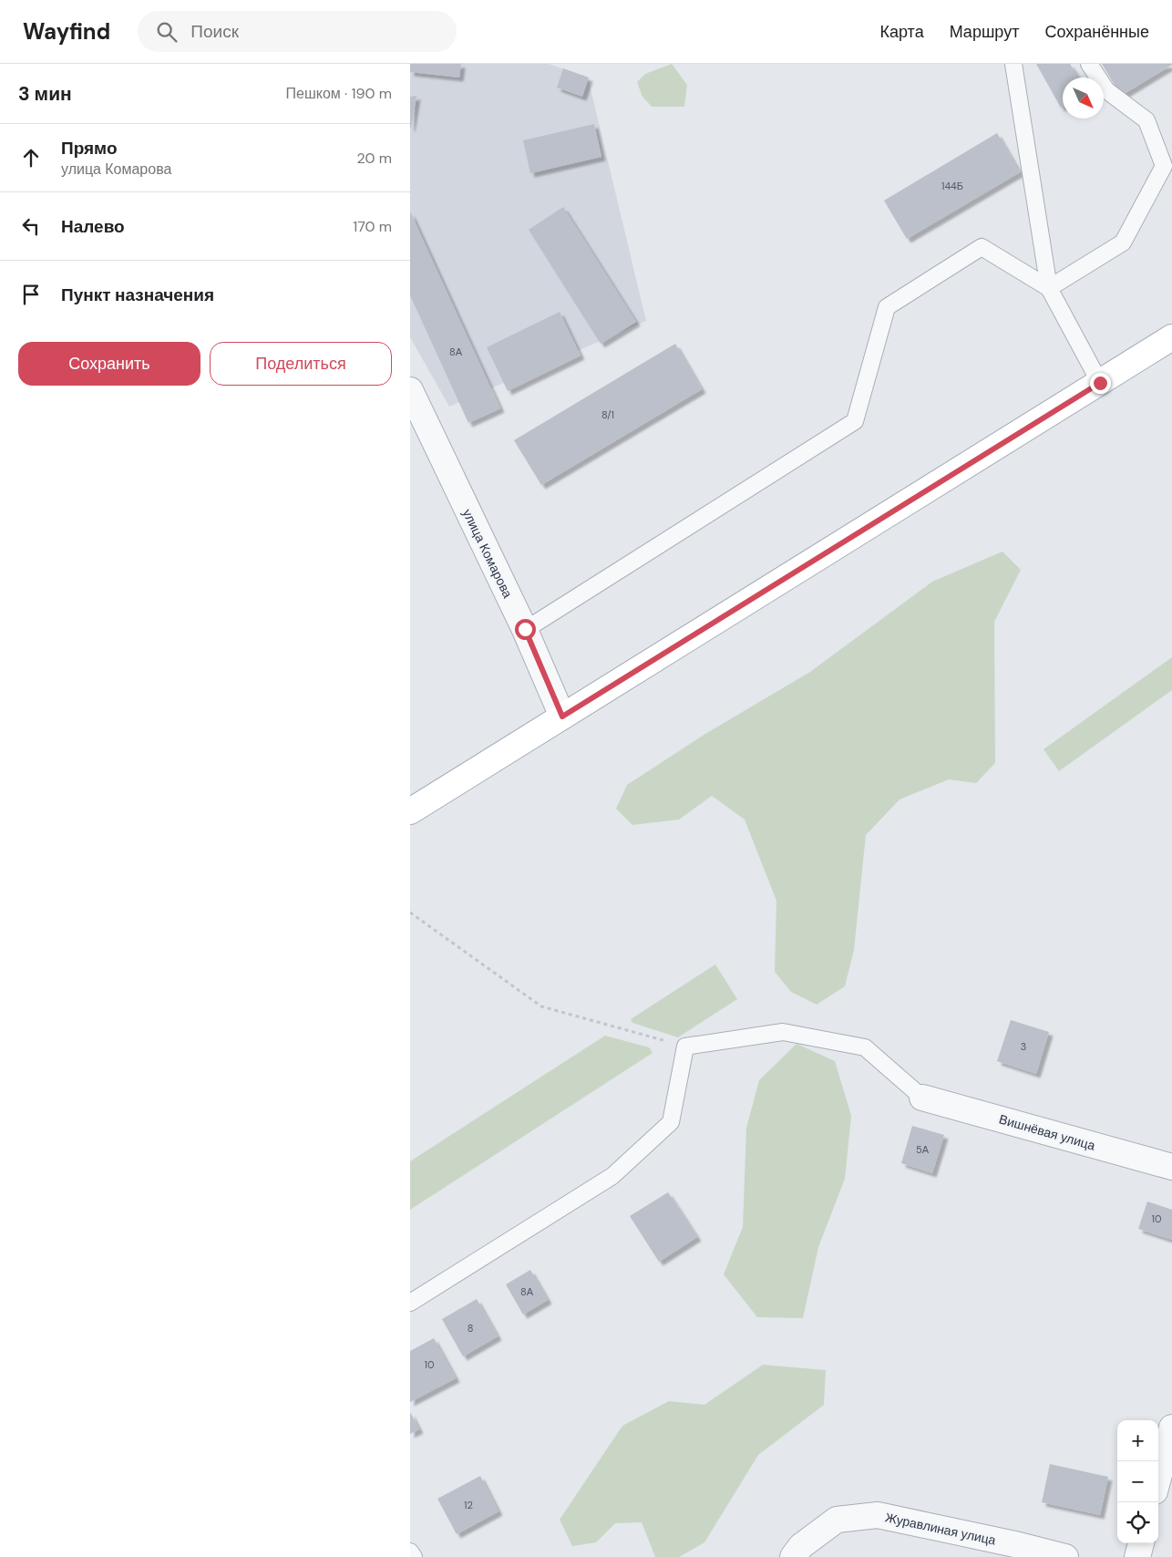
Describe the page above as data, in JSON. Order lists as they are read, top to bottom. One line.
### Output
{"streets":{"street":["улица Комарова","Вишнёвая улица","Журавлиная улица"]},"house_numbers":["144Б","8А","8/1","3","5А","10","8А","8","10","12"],"north":"bottom right","page":{"header":"Wayfind","search":"Поиск","nav":["Карта","Маршрут","Сохранённые"],"heading":["3 мин","Пешком · 190 m"],"list":[["Прямо","улица Комарова","20 m"],["Налево","170 m"],"Пункт назначения"],"buttons":["Сохранить","Поделиться"],"map_buttons":["+","−"]}}
